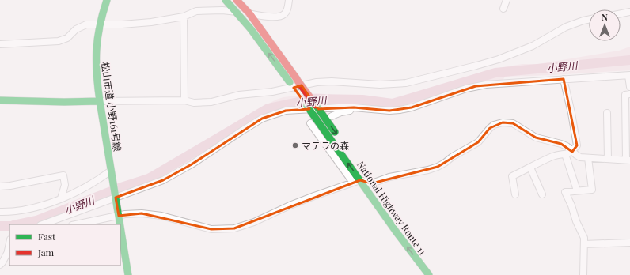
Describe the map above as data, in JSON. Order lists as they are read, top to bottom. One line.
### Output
{"streets":{"main road":["松山市道 小野161号線","National Highway Route 11"]},"water":["小野川"],"places":["マテラの森"],"legend":["Fast","Jam"],"north":"top"}
